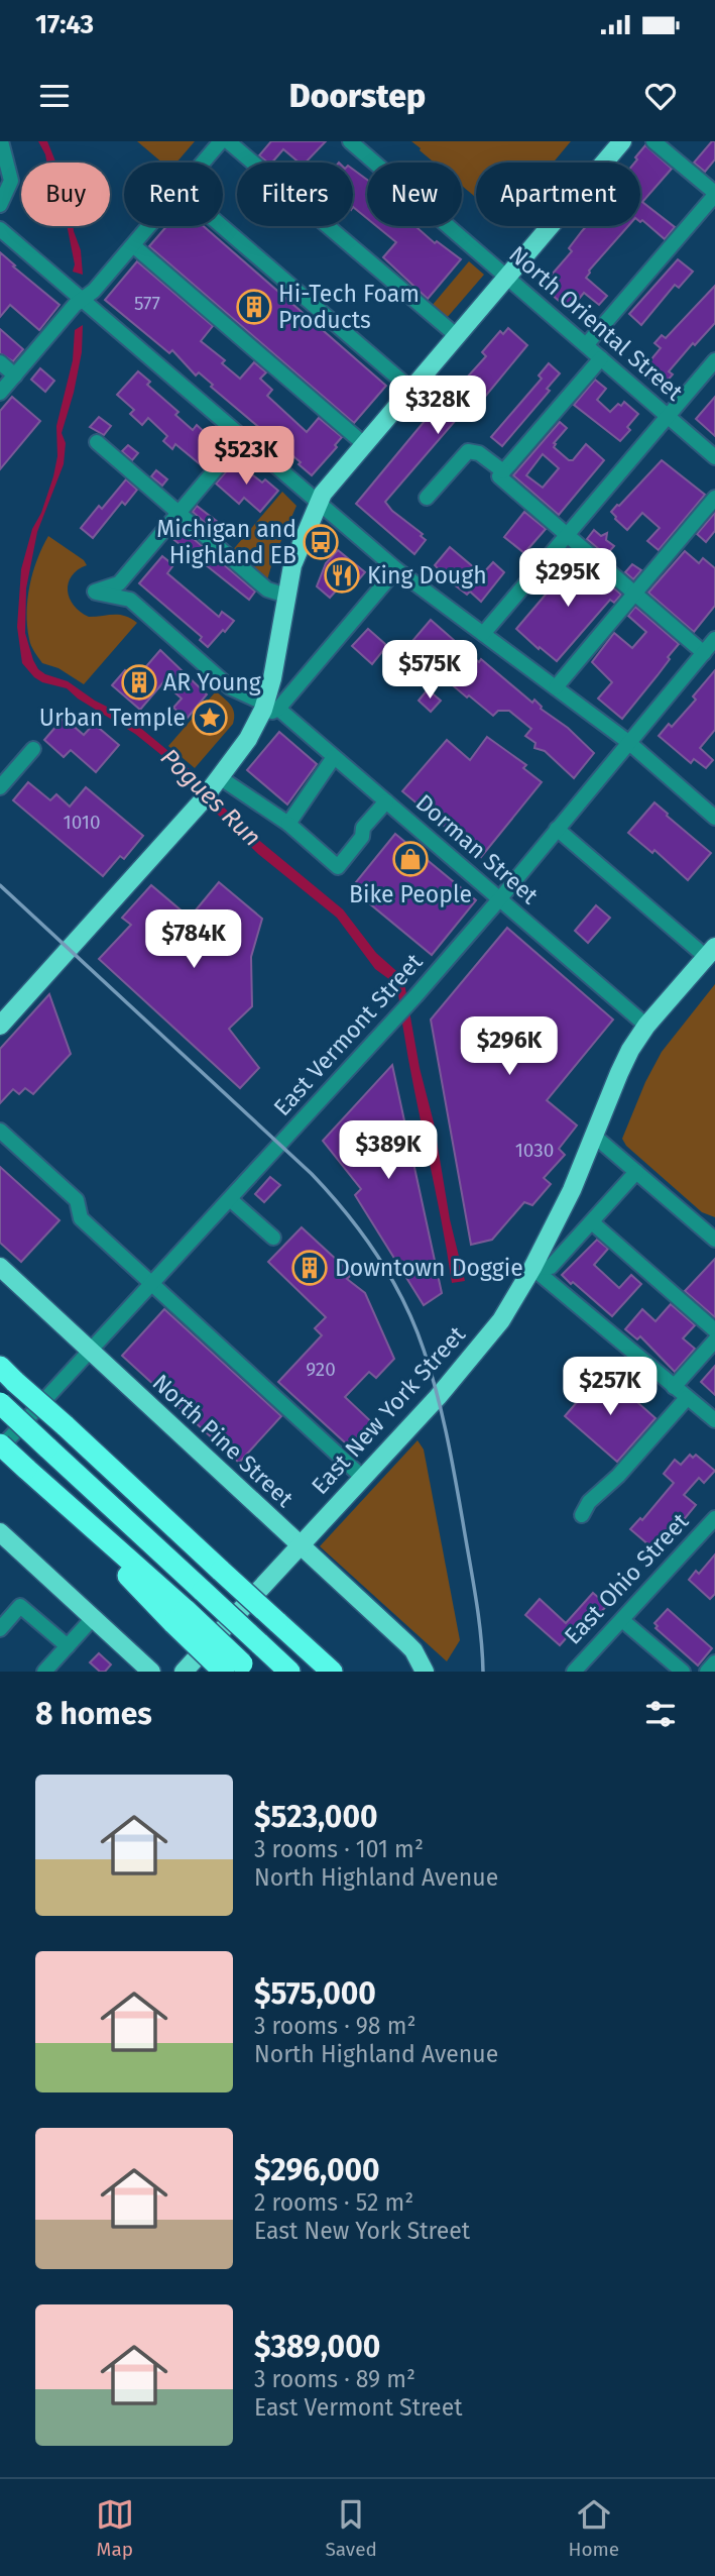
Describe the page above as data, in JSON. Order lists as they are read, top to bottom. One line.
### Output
{"streets":{"main road":["East New York Street","North Pine Street"],"street":["North Oriental Street","Dorman Street","East Vermont Street","East Ohio Street"]},"crossings":[["Dorman Street","East Vermont Street"],["Dorman Street","East New York Street"],["East Vermont Street","North Pine Street"],["East New York Street","North Pine Street"]],"water":["Pogues Run"],"places":{"building":["Hi-Tech Foam Products","AR Young","Downtown Doggie"],"bus stop":["Michigan and Highland EB"],"restaurant":["King Dough"],"place":["Urban Temple"],"shop":["Bike People"]},"house_numbers":["577","1010","1030","920"],"page":{"status":"17:43","header":"Doorstep","chip":["Buy","Rent","Filters","New","Apartment"],"price":["$328K","$523K","$295K","$575K","$784K","$296K","$389K","$257K"],"heading":"8 homes","list":[{"name":"$523,000","note":"3 rooms · 101 m² · North Highland Avenue"},{"name":"$575,000","note":"3 rooms · 98 m² · North Highland Avenue"},{"name":"$296,000","note":"2 rooms · 52 m² · East New York Street"},{"name":"$389,000","note":"3 rooms · 89 m² · East Vermont Street"}],"tabs":["Map","Saved","Home"]}}
